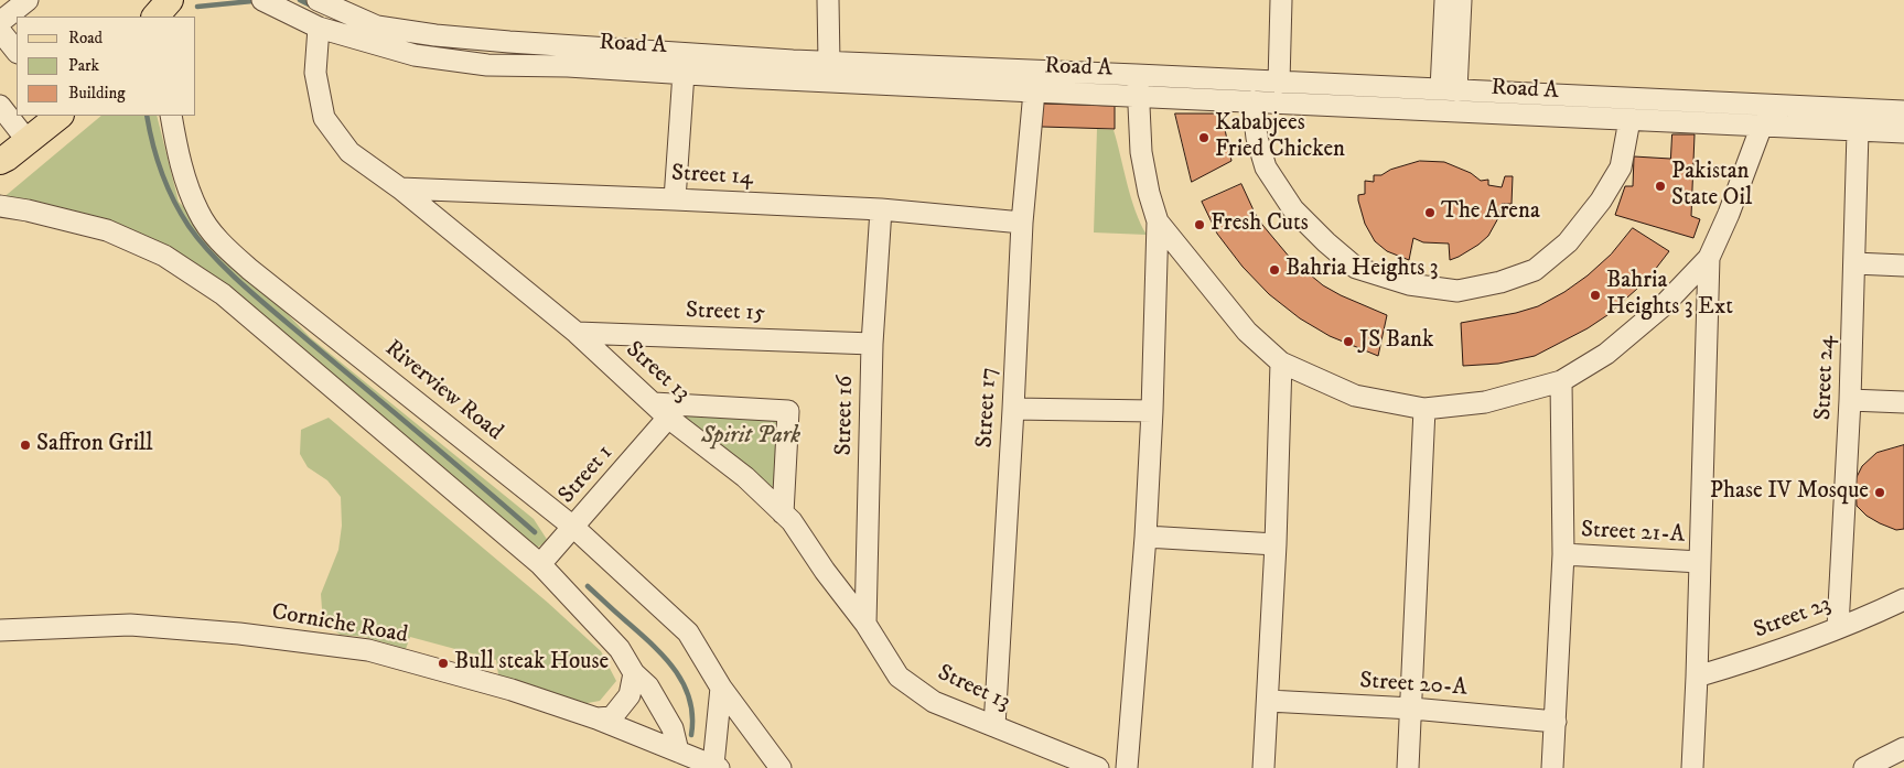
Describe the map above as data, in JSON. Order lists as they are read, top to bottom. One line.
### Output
{"streets":{"street":["Road A","Street 14","Street 15","Street 13","Street 24","Riverview Road","Street 17","Street 16","Street 1","Street 21-A","Street 23","Corniche Road","Street 20-A"]},"crossings":[["Road A","Street 13"],["Road A","Street 24"],["Road A","Street 17"],["Street 14","Street 13"],["Street 14","Street 17"],["Street 14","Street 16"],["Street 15","Street 13"],["Street 15","Street 16"],["Street 13","Street 17"],["Street 13","Street 16"],["Street 13","Street 1"],["Street 24","Street 23"],["Riverview Road","Street 1"]],"parks":["Spirit Park"],"places":["Kababjees Fried Chicken","Pakistan State Oil","The Arena","Fresh Cuts","Bahria Heights 3","Bahria Heights 3 Ext","JS Bank","Saffron Grill","Phase IV Mosque","Bull steak House"],"legend":["Road","Park","Building"]}
